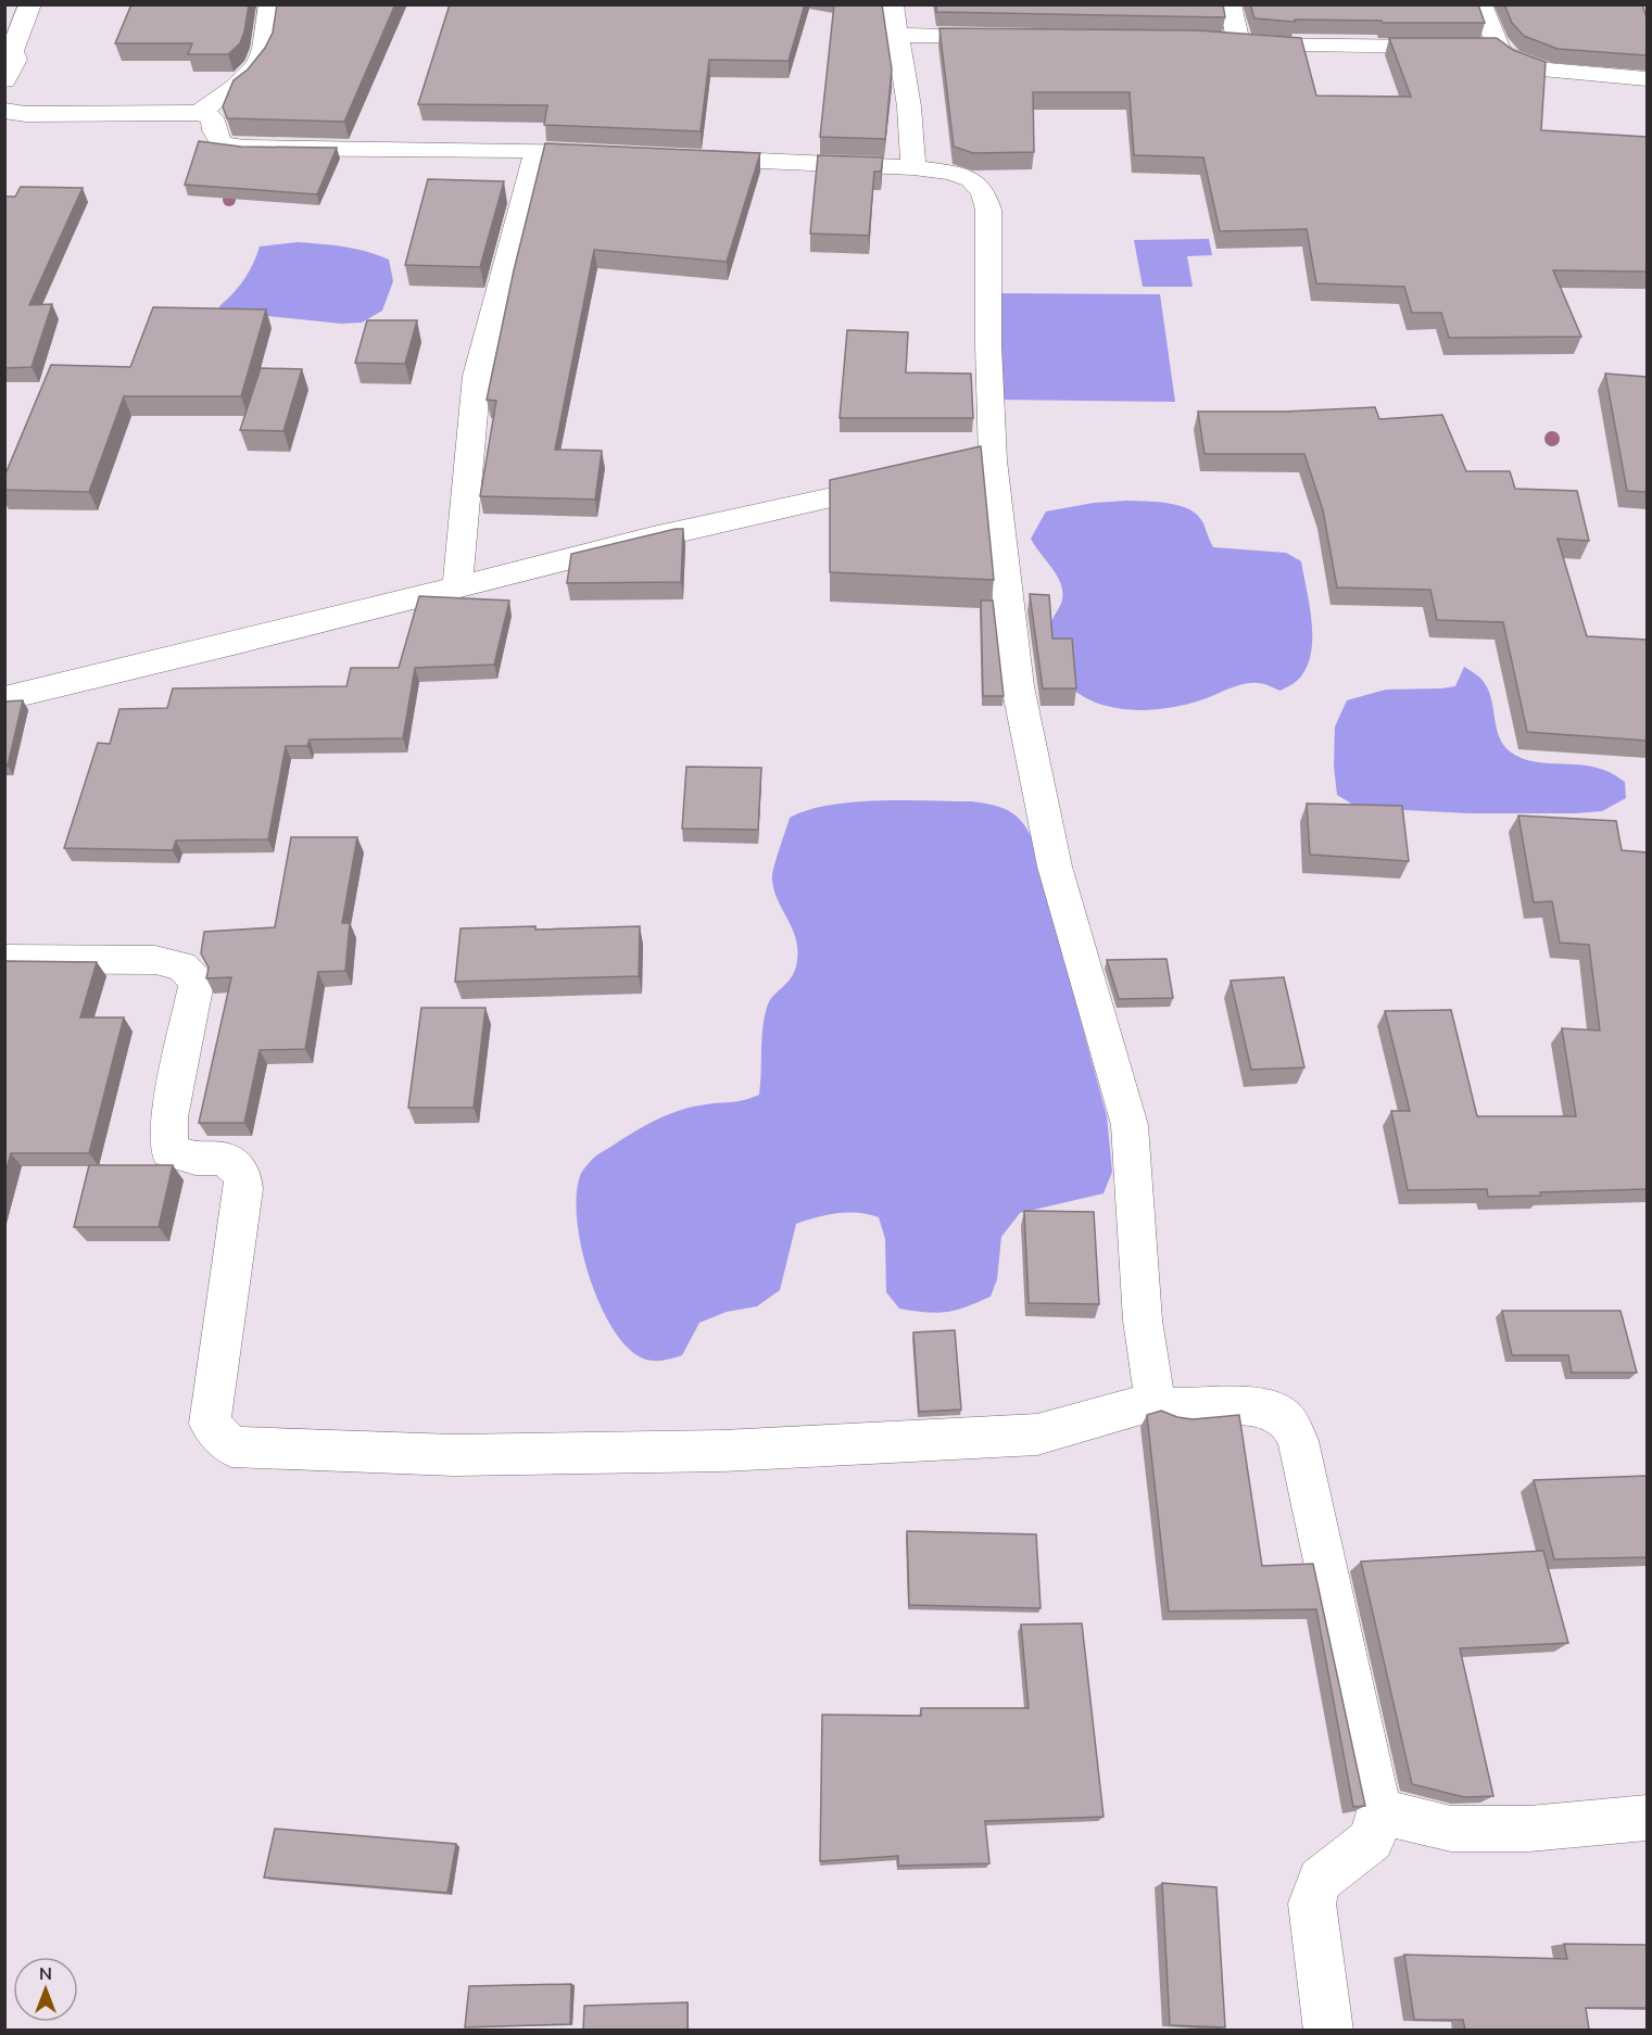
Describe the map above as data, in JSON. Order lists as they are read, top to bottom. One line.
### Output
{"north":"top"}
